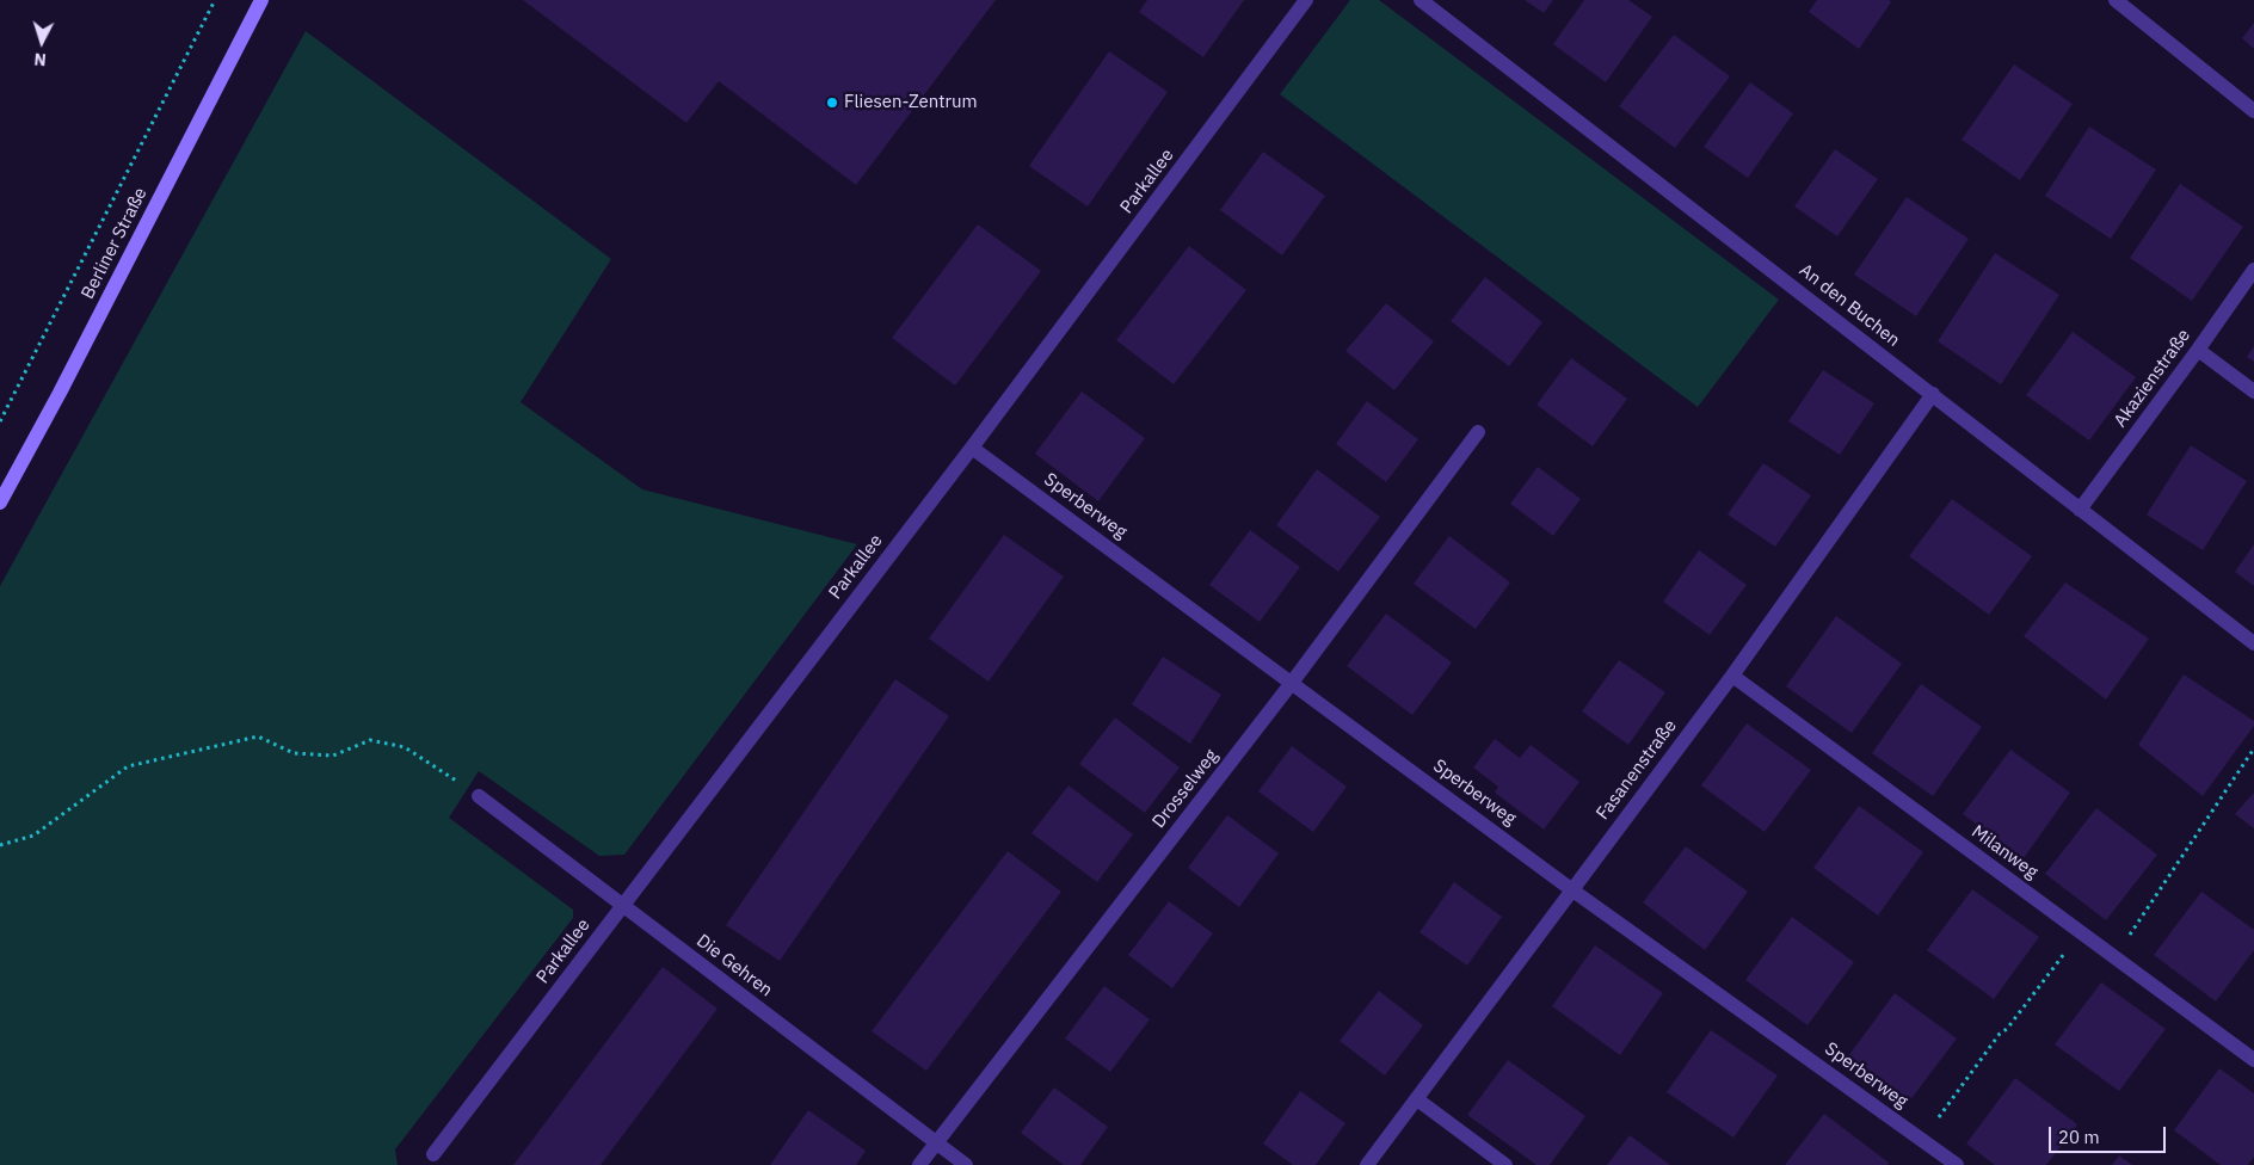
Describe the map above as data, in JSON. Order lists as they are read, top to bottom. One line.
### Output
{"streets":{"street":["Parkallee","Berliner Straße","An den Buchen","Akazienstraße","Sperberweg","Fasanenstraße","Drosselweg","Milanweg","Die Gehren"]},"crossings":[["Parkallee","Sperberweg"],["Parkallee","Die Gehren"],["An den Buchen","Akazienstraße"],["An den Buchen","Fasanenstraße"],["Sperberweg","Fasanenstraße"],["Sperberweg","Drosselweg"],["Fasanenstraße","Milanweg"],["Drosselweg","Die Gehren"]],"places":["Fliesen-Zentrum"],"scale_bar":"20 m","north":"bottom"}
